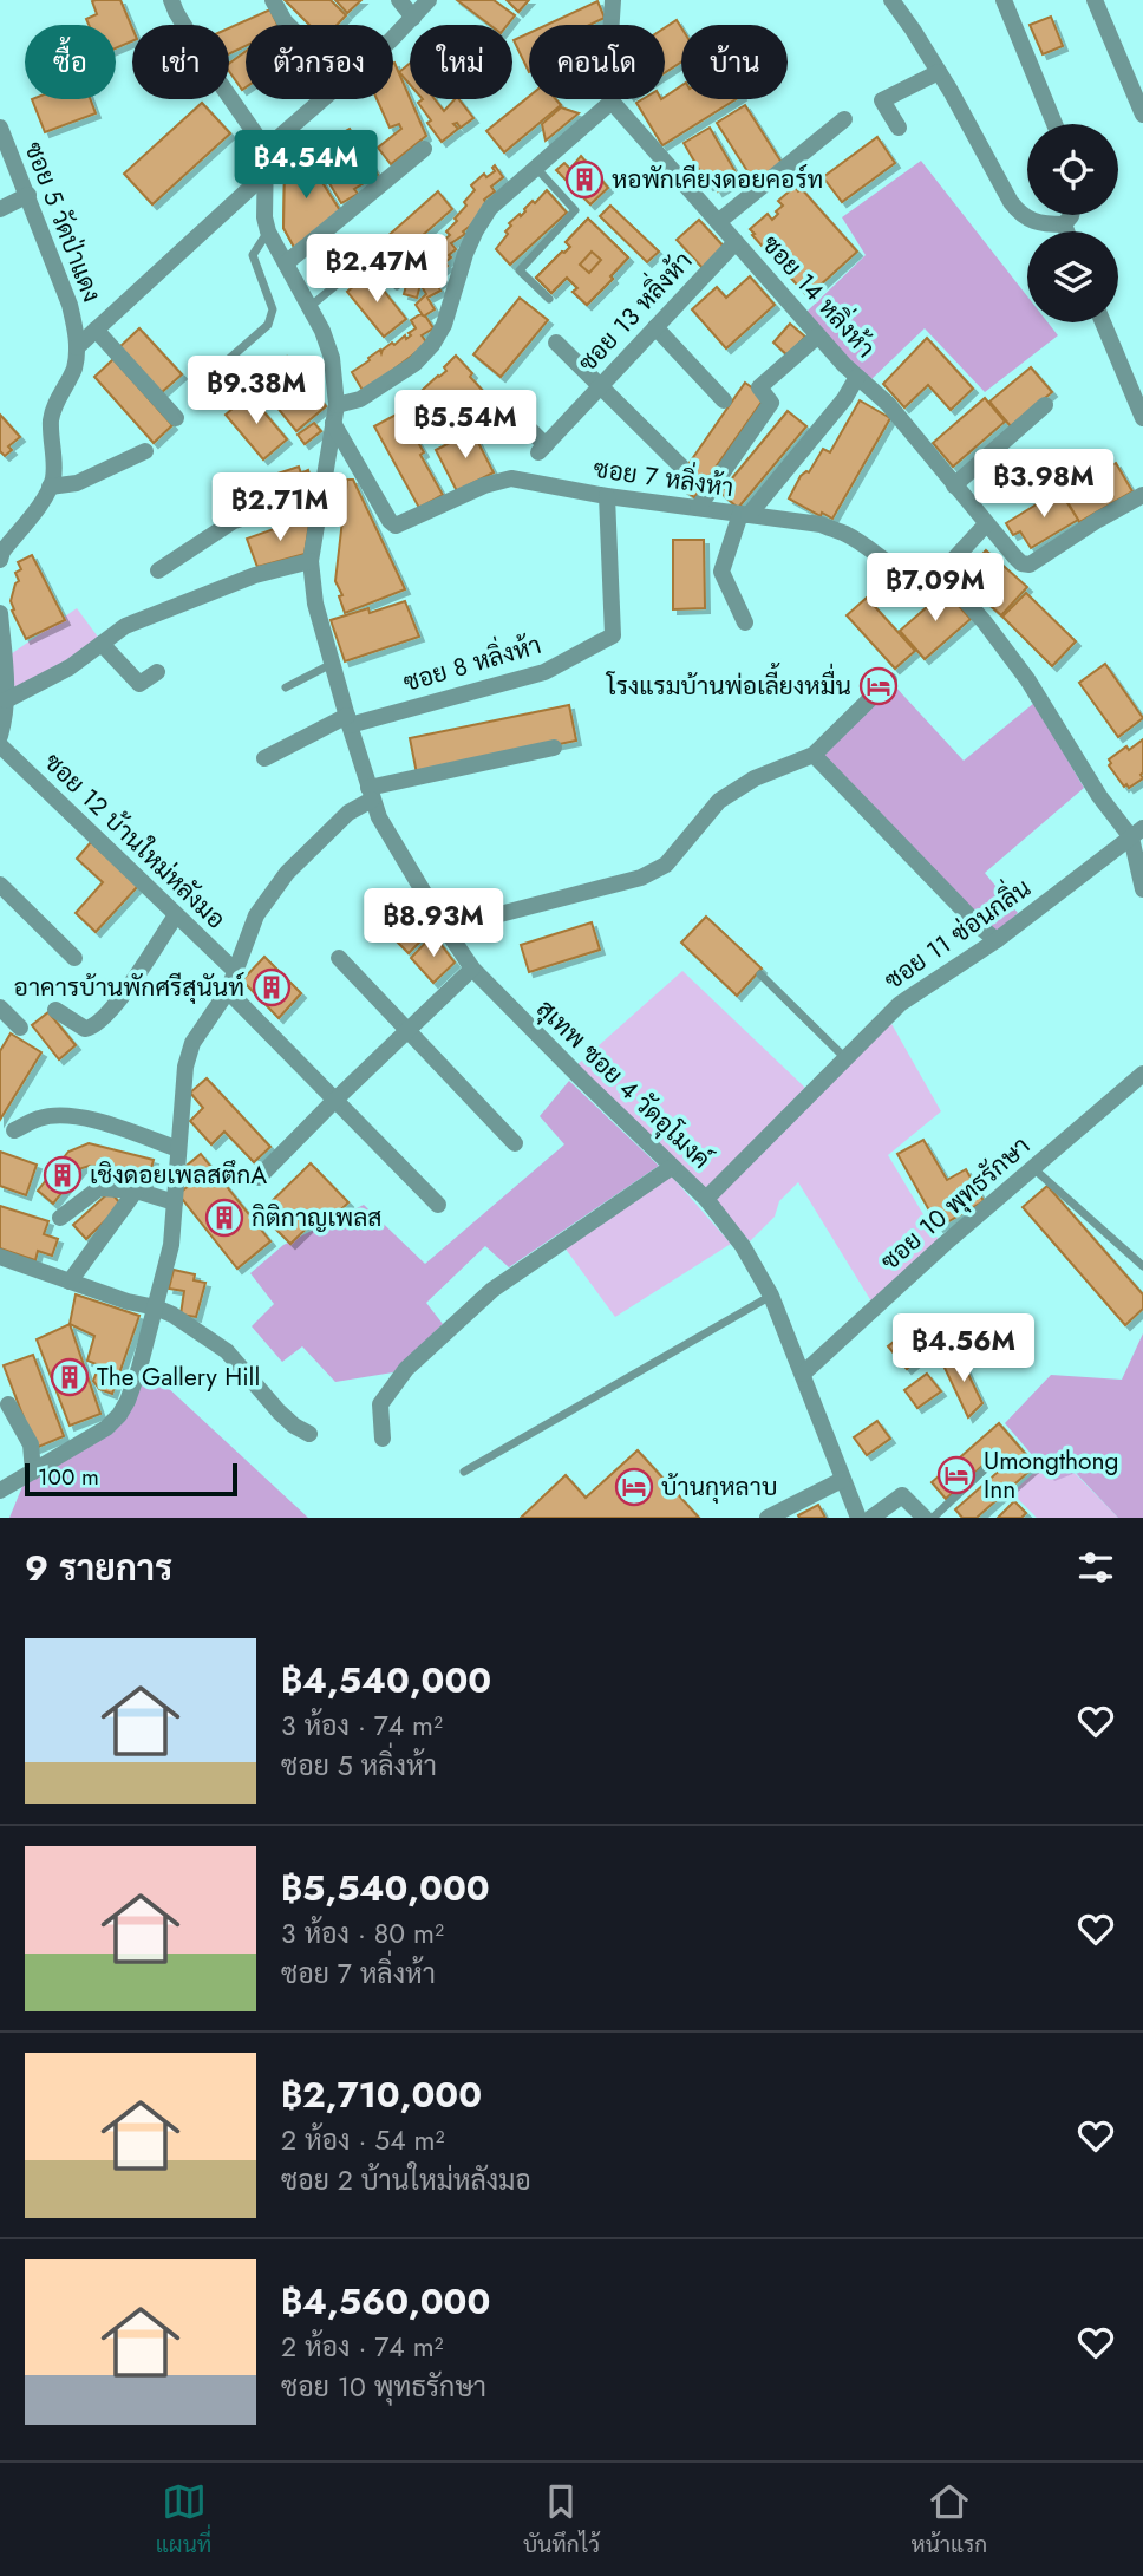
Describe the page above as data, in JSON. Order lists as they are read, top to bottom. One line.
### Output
{"streets":{"street":["ซอย 5 วัดป่าแดง","ซอย 14 หลิ่งห้า","ซอย 13 หลิ่งห้า","ซอย 7 หลิ่งห้า","ซอย 8 หลิ่งห้า","ซอย 12 บ้านใหม่หลังมอ","ซอย 11 ซ่อนกลิ่น","สุเทพ ซอย 4 วัดอุโมงค์","ซอย 10 พุทธรักษา"]},"crossings":[["ซอย 14 หลิ่งห้า","ซอย 13 หลิ่งห้า"],["ซอย 7 หลิ่งห้า","ซอย 8 หลิ่งห้า"],["ซอย 7 หลิ่งห้า","สุเทพ ซอย 4 วัดอุโมงค์"],["ซอย 8 หลิ่งห้า","สุเทพ ซอย 4 วัดอุโมงค์"],["ซอย 11 ซ่อนกลิ่น","สุเทพ ซอย 4 วัดอุโมงค์"],["สุเทพ ซอย 4 วัดอุโมงค์","ซอย 10 พุทธรักษา"]],"places":{"building":["หอพักเคียงดอยคอร์ท","อาคารบ้านพักศรีสุนันท์","เชิงดอยเพลสตึกA","กิติกาญเพลส","The Gallery Hill"],"hotel":["โรงแรมบ้านพ่อเลี้ยงหมื่น","Umongthong Inn","บ้านกุหลาบ"]},"scale_bar":"100 m","page":{"chip":["ซื้อ","เช่า","ตัวกรอง","ใหม่","คอนโด","บ้าน"],"price":["฿4.54M","฿2.47M","฿9.38M","฿5.54M","฿3.98M","฿2.71M","฿7.09M","฿8.93M","฿4.56M"],"scale":"100 m","heading":"9 รายการ","list":[{"name":"฿4,540,000","note":"3 ห้อง · 74 m² · ซอย 5 หลิ่งห้า"},{"name":"฿5,540,000","note":"3 ห้อง · 80 m² · ซอย 7 หลิ่งห้า"},{"name":"฿2,710,000","note":"2 ห้อง · 54 m² · ซอย 2 บ้านใหม่หลังมอ"},{"name":"฿4,560,000","note":"2 ห้อง · 74 m² · ซอย 10 พุทธรักษา"}],"tabs":["แผนที่","บันทึกไว้","หน้าแรก"]}}
